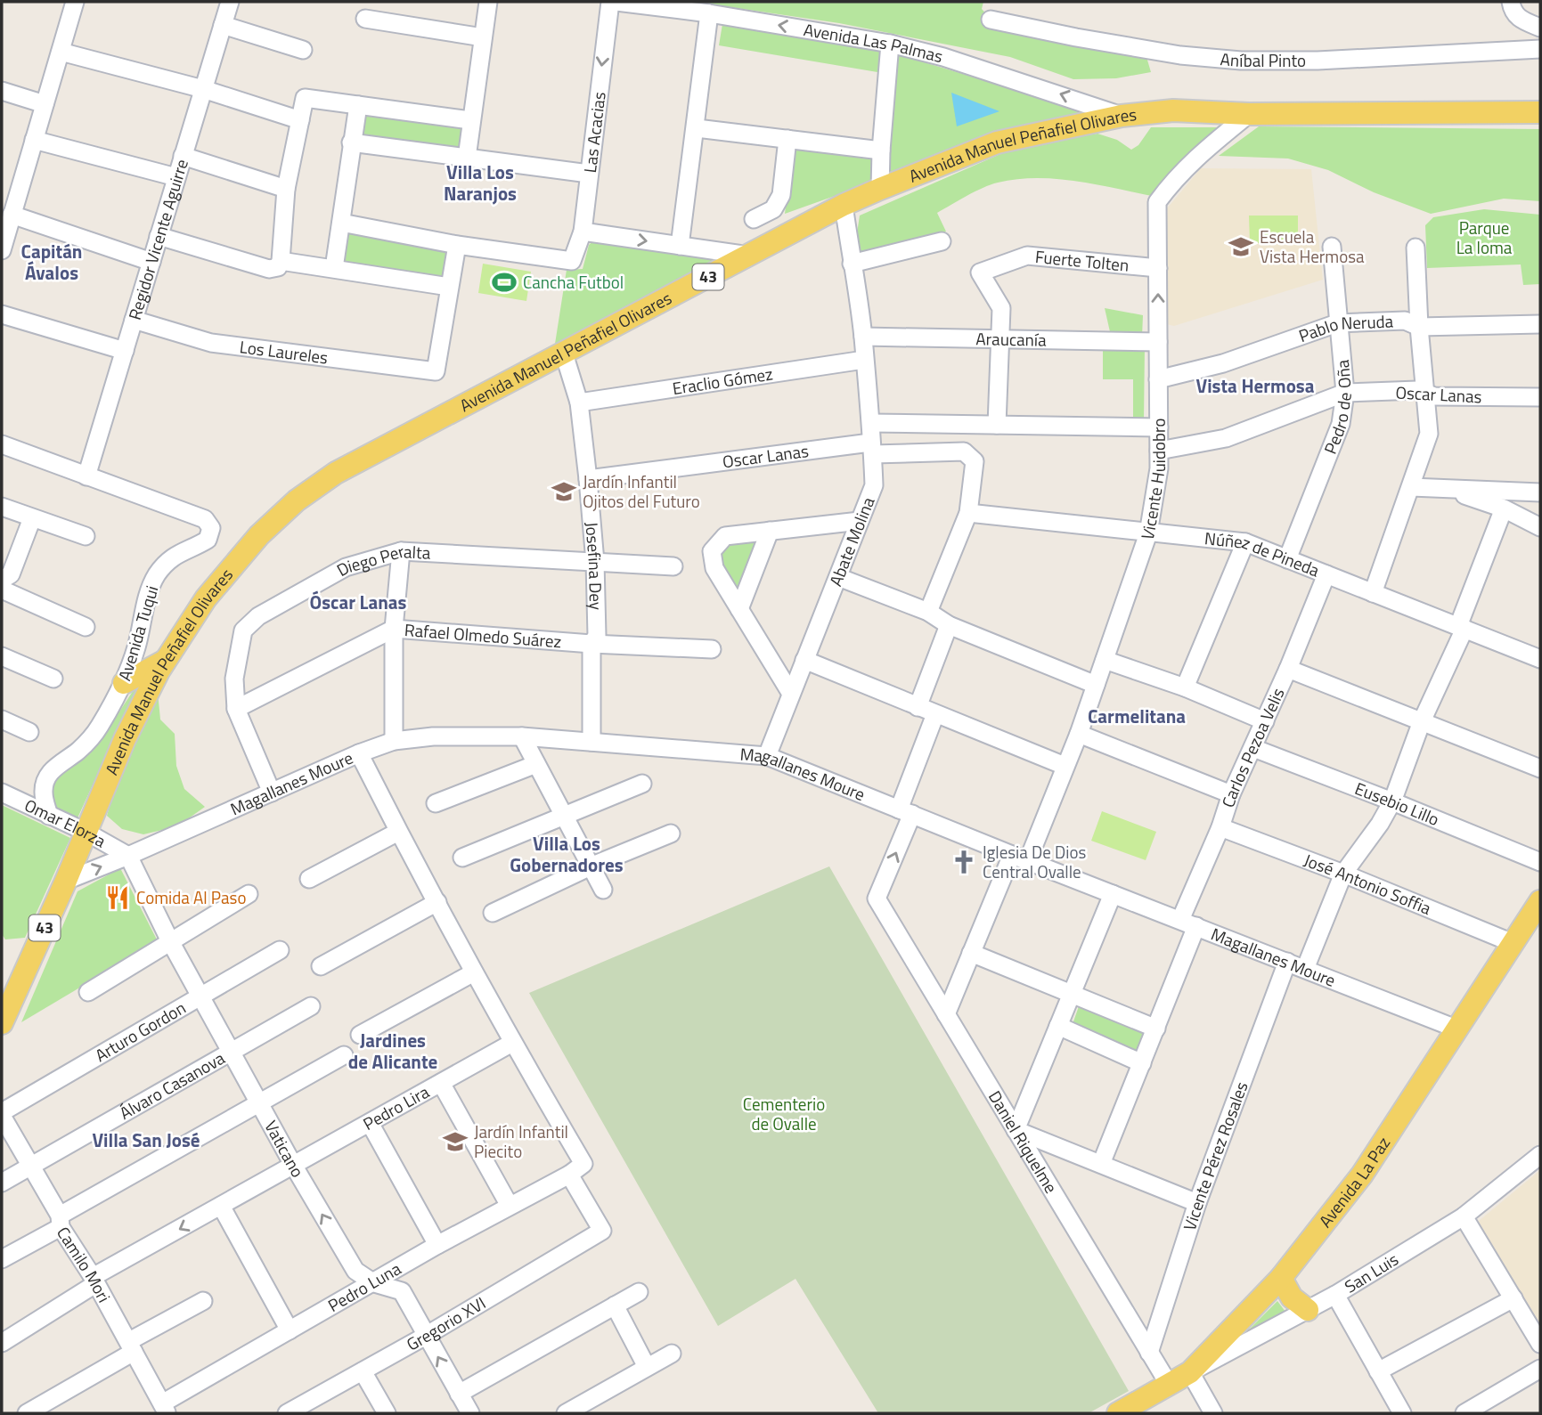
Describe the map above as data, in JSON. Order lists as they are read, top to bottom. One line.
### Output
{"streets":{"main road":["Avenida Manuel Peñafiel Olivares","43","Avenida La Paz"],"street":["Avenida Las Palmas","Aníbal Pinto","Las Acacias","Regidor Vicente Aguirre","Fuerte Tolten","Pablo Neruda","Araucanía","Los Laureles","Eraclio Gómez","Oscar Lanas","Pedro de Oña","Vicente Huidobro","Abate Molina","Núñez de Pineda","Diego Peralta","Josefina Dey","Avenida Tuqui","Rafael Olmedo Suárez","Carlos Pezoa Velis","Magallanes Moure","Eusebio Lillo","Omar Elorza","José Antonio Soffia","Arturo Gordon","Álvaro Casanova","Pedro Lira","Daniel Riquelme","Vaticano","Vicente Pérez Rosales","Camilo Mori","San Luis","Pedro Luna","Gregorio XVI"]},"crossings":[["Avenida Las Palmas","Avenida Manuel Peñafiel Olivares"],["Avenida Manuel Peñafiel Olivares","Vicente Huidobro"],["Avenida Manuel Peñafiel Olivares","Abate Molina"],["Avenida Manuel Peñafiel Olivares","Josefina Dey"],["Avenida Manuel Peñafiel Olivares","Magallanes Moure"],["Avenida Manuel Peñafiel Olivares","Omar Elorza"],["Regidor Vicente Aguirre","Los Laureles"],["Regidor Vicente Aguirre","Avenida Tuqui"],["Fuerte Tolten","Araucanía"],["Fuerte Tolten","Vicente Huidobro"],["Pablo Neruda","Pedro de Oña"],["Pablo Neruda","Vicente Huidobro"],["Araucanía","Vicente Huidobro"],["Araucanía","Abate Molina"],["Eraclio Gómez","Abate Molina"],["Eraclio Gómez","Josefina Dey"],["Oscar Lanas","Pedro de Oña"],["Oscar Lanas","Vicente Huidobro"],["Oscar Lanas","Abate Molina"],["Oscar Lanas","Núñez de Pineda"],["Oscar Lanas","Josefina Dey"],["Pedro de Oña","Núñez de Pineda"],["Vicente Huidobro","Núñez de Pineda"],["Vicente Huidobro","Magallanes Moure"],["Vicente Huidobro","Daniel Riquelme"],["Abate Molina","Magallanes Moure"],["Núñez de Pineda","Carlos Pezoa Velis"],["Diego Peralta","Josefina Dey"],["Diego Peralta","Rafael Olmedo Suárez"],["Diego Peralta","Magallanes Moure"],["Josefina Dey","Rafael Olmedo Suárez"],["Josefina Dey","Magallanes Moure"],["Avenida Tuqui","Omar Elorza"],["Carlos Pezoa Velis","Magallanes Moure"],["Carlos Pezoa Velis","Eusebio Lillo"],["Carlos Pezoa Velis","José Antonio Soffia"],["Magallanes Moure","Omar Elorza"],["Magallanes Moure","Daniel Riquelme"],["Magallanes Moure","Vaticano"],["Magallanes Moure","Vicente Pérez Rosales"],["Magallanes Moure","Avenida La Paz"],["Omar Elorza","Vaticano"],["José Antonio Soffia","Avenida La Paz"],["Arturo Gordon","Vaticano"],["Arturo Gordon","Camilo Mori"],["Álvaro Casanova","Vaticano"],["Álvaro Casanova","Camilo Mori"],["Pedro Lira","Vaticano"],["Pedro Lira","Camilo Mori"],["Daniel Riquelme","Vicente Pérez Rosales"],["Daniel Riquelme","Avenida La Paz"],["Vaticano","Pedro Luna"],["Vaticano","Gregorio XVI"],["Avenida La Paz","San Luis"],["Camilo Mori","Pedro Luna"],["Pedro Luna","Gregorio XVI"]],"districts":["Villa Los Naranjos","Capitán Ávalos","Vista Hermosa","Óscar Lanas","Carmelitana","Villa Los Gobernadores","Jardines de Alicante","Villa San José"],"parks":["Parque La loma","Cementerio de Ovalle"],"places":{"school or university":["Escuela Vista Hermosa","Jardín Infantil Ojitos del Futuro","Jardín Infantil Piecito"],"sports":["Cancha Futbol"],"church":["Iglesia De Dios Central Ovalle"],"restaurant":["Comida Al Paso"]}}
